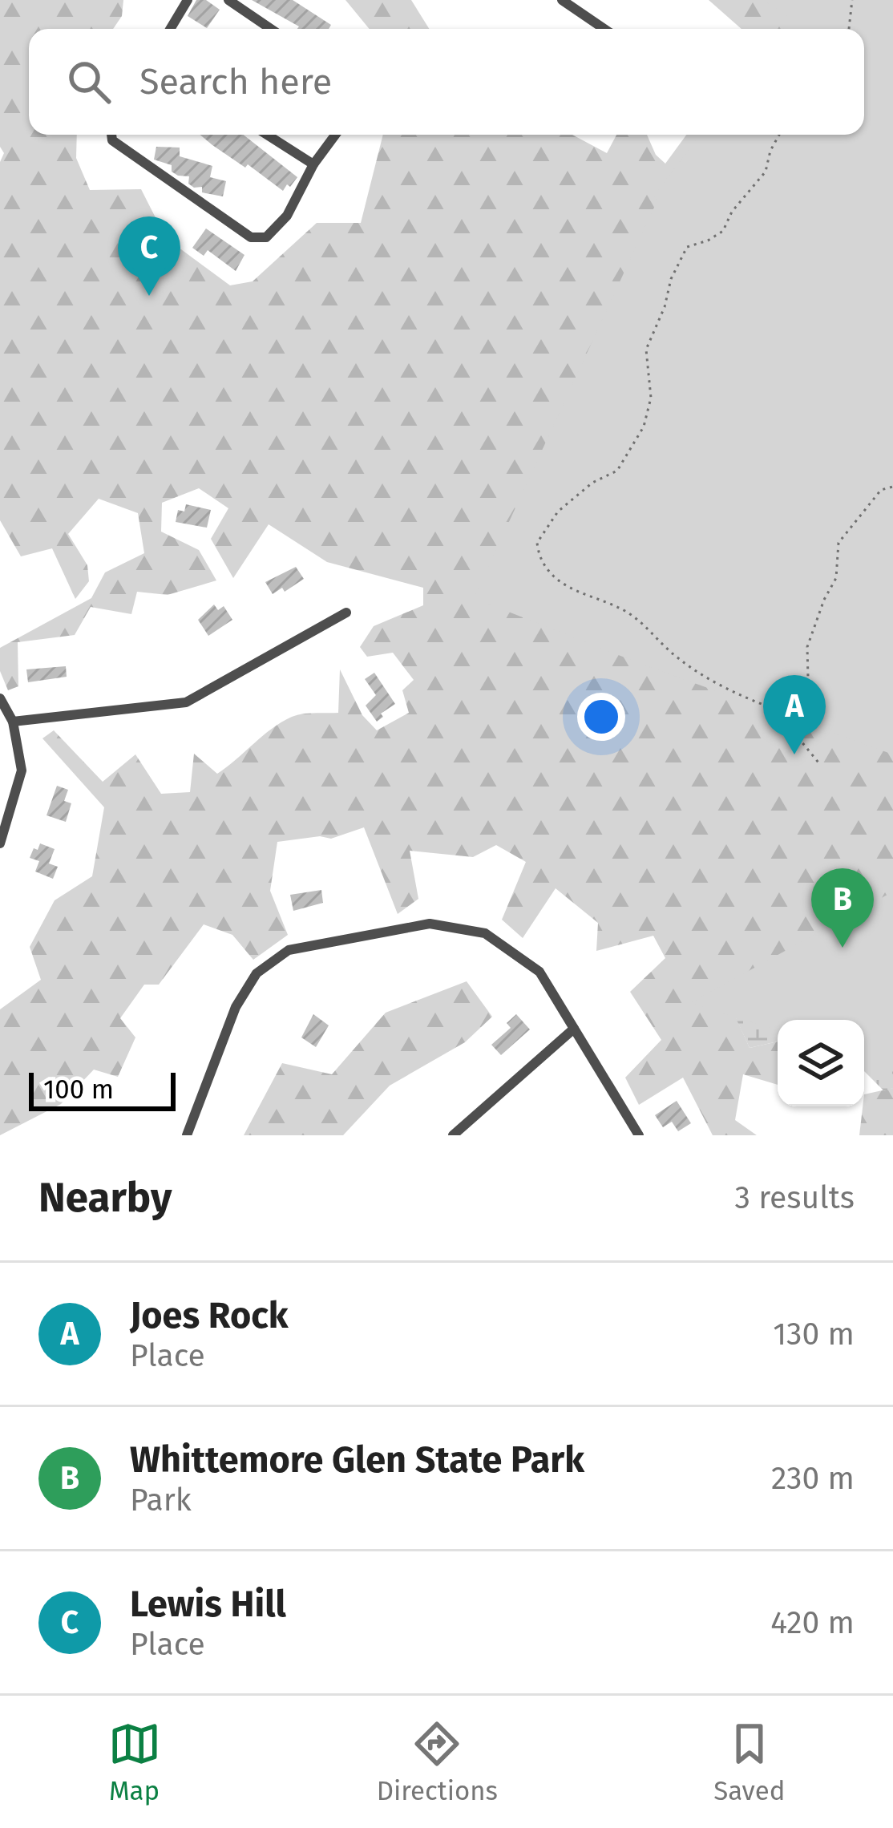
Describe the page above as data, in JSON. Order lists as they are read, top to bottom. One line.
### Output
{"scale_bar":"100 m","page":{"search":"Search here","pins":["C","A","B"],"scale":"100 m","heading":["Nearby","3 results"],"list":[{"mark":"A","name":"Joes Rock","note":"Place","value":"130 m"},{"mark":"B","name":"Whittemore Glen State Park","note":"Park","value":"230 m"},{"mark":"C","name":"Lewis Hill","note":"Place","value":"420 m"}],"nav":["Map","Directions","Saved"]}}
